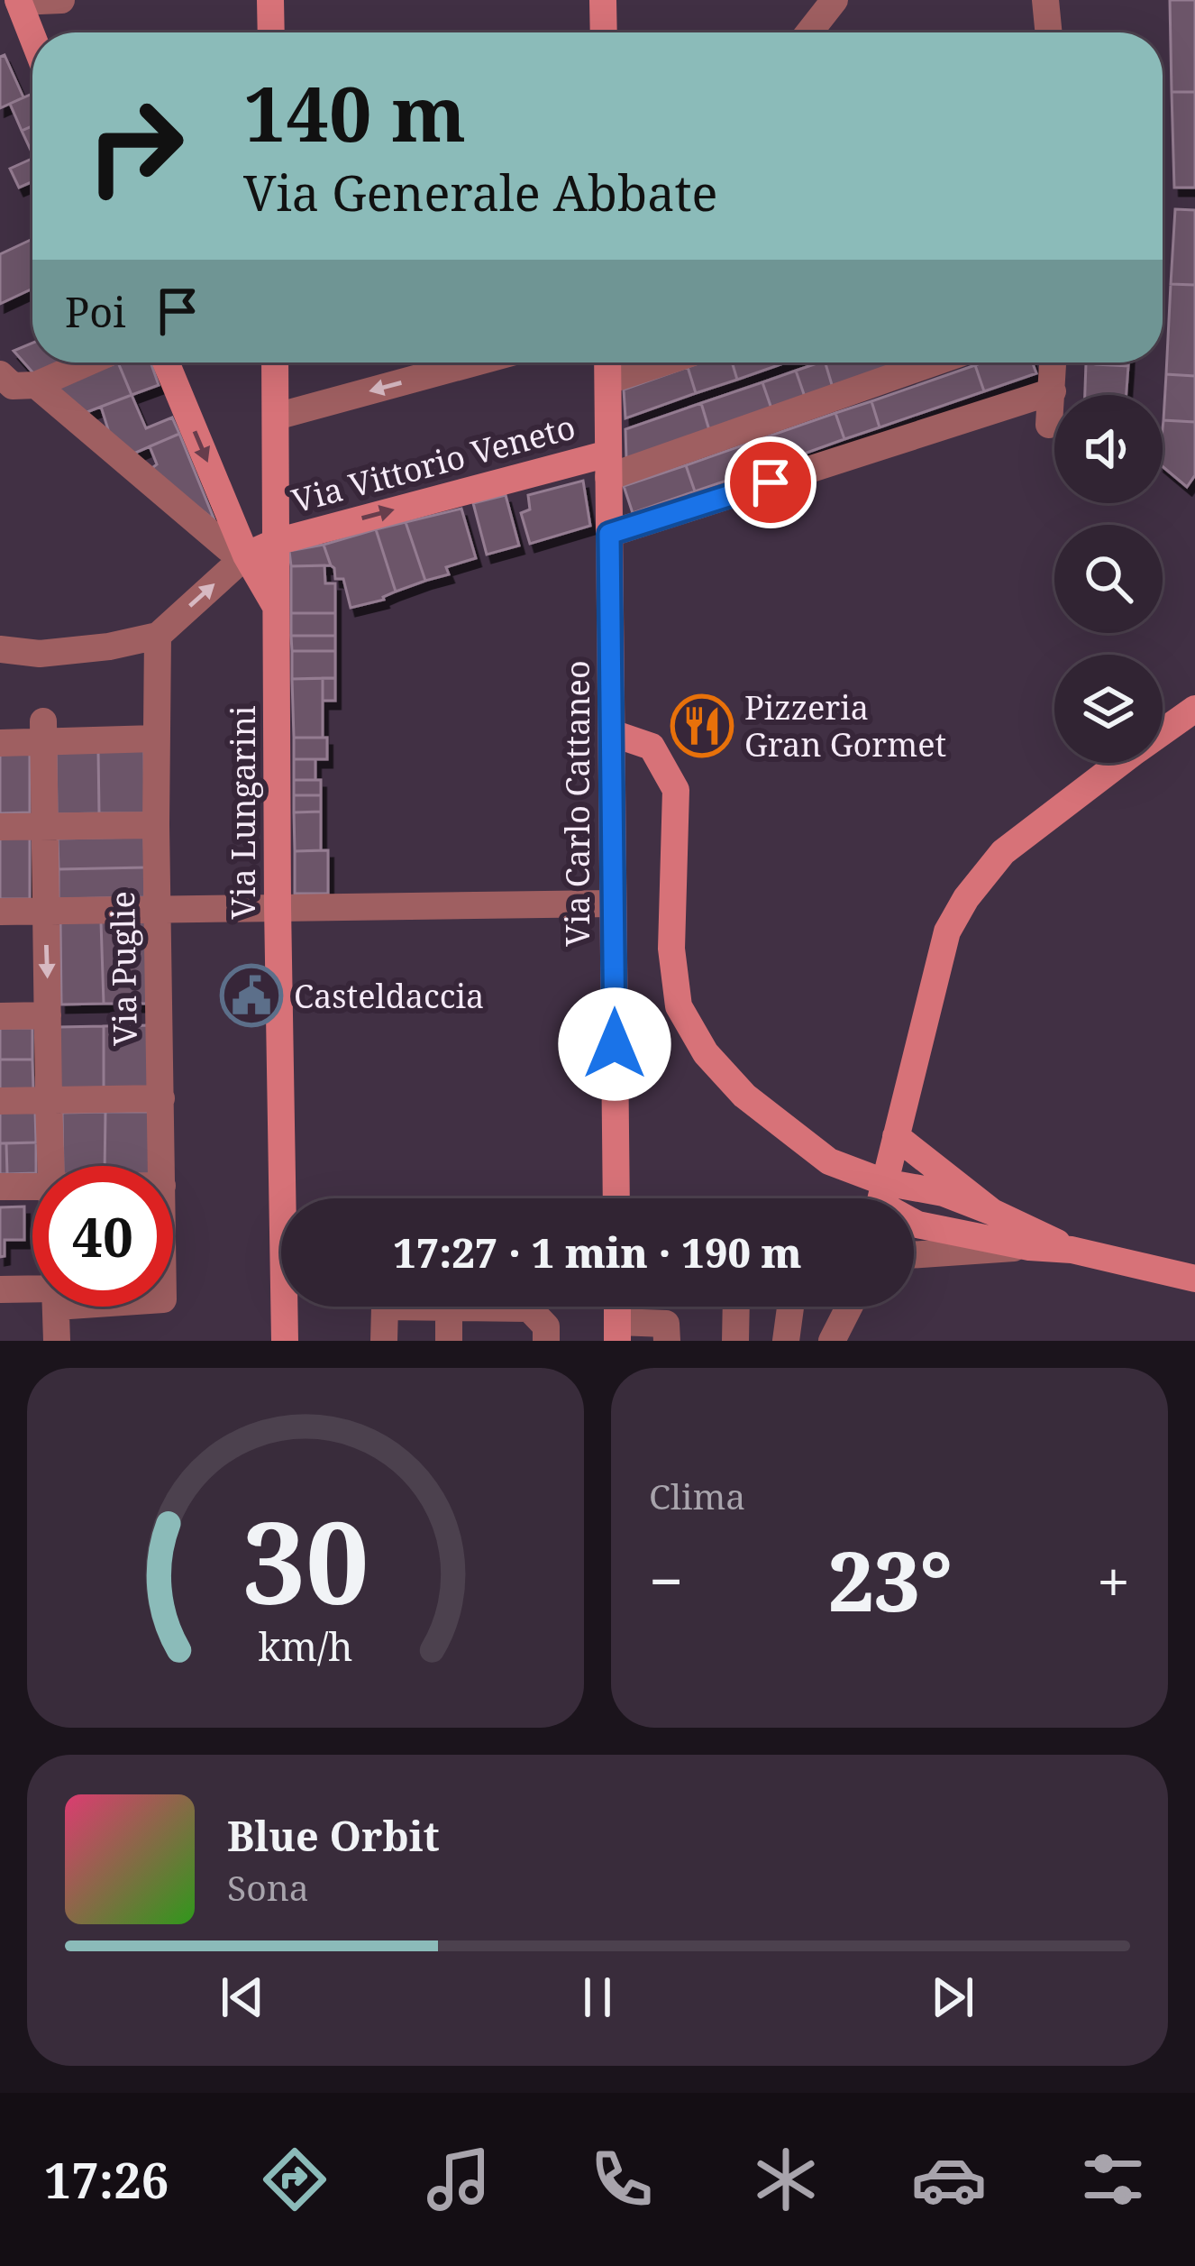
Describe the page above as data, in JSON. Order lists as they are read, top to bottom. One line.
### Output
{"streets":{"street":["Via Vittorio Veneto","Via Carlo Cattaneo","Via Lungarini","Via Puglie"]},"crossings":[["Via Vittorio Veneto","Via Carlo Cattaneo"],["Via Vittorio Veneto","Via Lungarini"]],"places":{"restaurant":["Pizzeria Gran Gormet"],"public building":["Casteldaccia"]},"page":{"turn":["140 m","Via Generale Abbate"],"then":"Poi","limit":"40","trip":"17:27 · 1 min · 190 m","tile":"Clima","heat":["−","23°","+"],"song":["Blue Orbit","Sona"],"tabs":"17:26","gauge":["30","km/h"]}}
